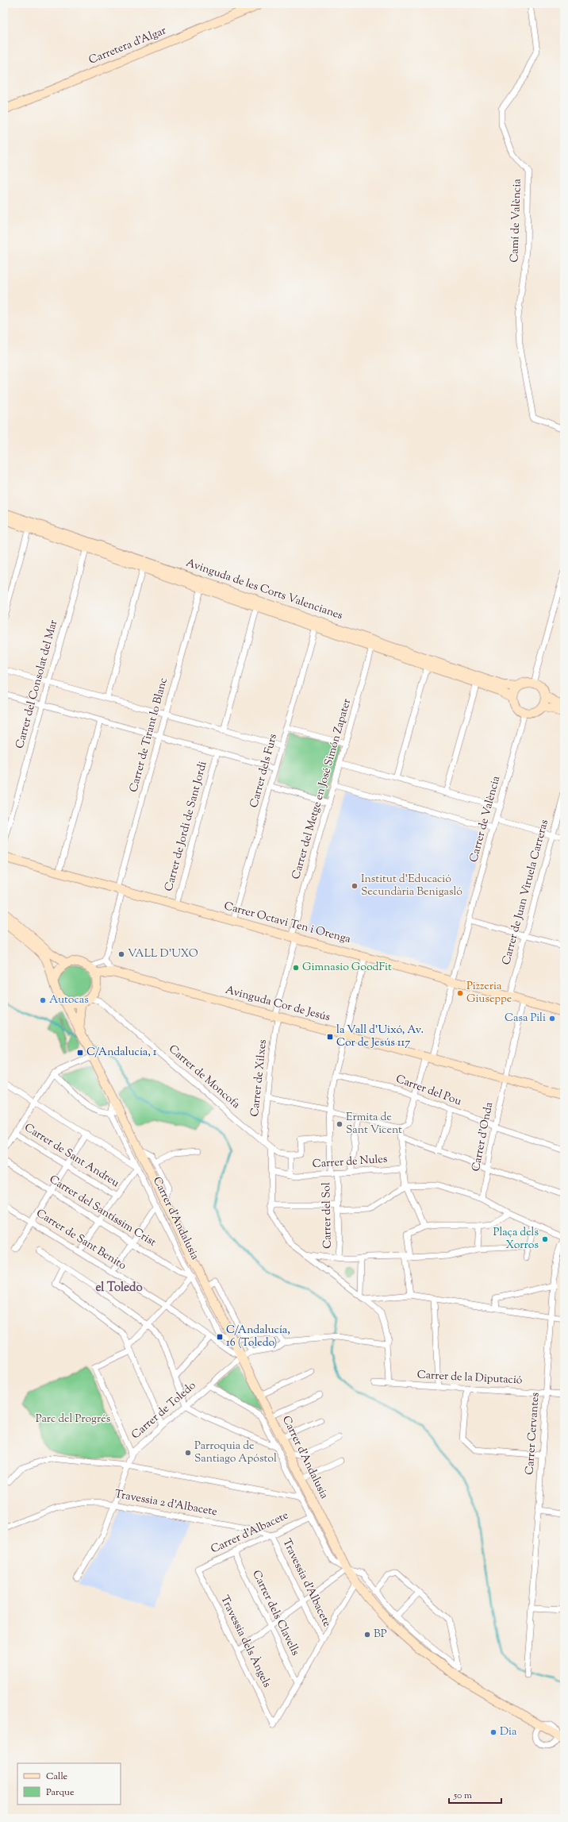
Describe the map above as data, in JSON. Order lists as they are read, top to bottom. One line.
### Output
{"streets":{"street":["Carretera d'Algar","Camí de València","Avinguda de les Corts Valencianes","Carrer del Consolat del Mar","Carrer de Tirant lo Blanc","Carrer dels Furs","Carrer del Metge en José Simón Zapater","Carrer de València","Carrer de Jordi de Sant Jordi","Carrer de Juan Viruela Carreras","Carrer Octavi Ten i Orenga","Avinguda Cor de Jesús","Carrer de Moncofa","Carrer de Xilxes","Carrer del Pou","Carrer d'Onda","Carrer de Sant Andreu","Carrer de Nules","Carrer del Santíssim Crist","Carrer del Sol","Carrer d'Andalusia","Carrer de Sant Benito","Carrer de la Diputació","Carrer de Toledo","Carrer Cervantes","Travessia 2 d'Albacete","Carrer d'Albacete","Travessia d'Albacete","Carrer dels Clavells","Travessia dels Àngels"]},"crossings":[["Avinguda de les Corts Valencianes","Carrer del Consolat del Mar"],["Avinguda de les Corts Valencianes","Carrer de Tirant lo Blanc"],["Avinguda de les Corts Valencianes","Carrer dels Furs"],["Avinguda de les Corts Valencianes","Carrer del Metge en José Simón Zapater"],["Avinguda de les Corts Valencianes","Carrer de València"],["Carrer de Tirant lo Blanc","Carrer Octavi Ten i Orenga"],["Carrer dels Furs","Carrer Octavi Ten i Orenga"],["Carrer del Metge en José Simón Zapater","Carrer Octavi Ten i Orenga"],["Carrer del Metge en José Simón Zapater","Carrer de Xilxes"],["Carrer de València","Carrer Octavi Ten i Orenga"],["Carrer de València","Avinguda Cor de Jesús"],["Carrer de València","Carrer del Pou"],["Carrer de Jordi de Sant Jordi","Carrer Octavi Ten i Orenga"],["Carrer de Juan Viruela Carreras","Carrer Octavi Ten i Orenga"],["Carrer Octavi Ten i Orenga","Carrer de Xilxes"],["Carrer Octavi Ten i Orenga","Carrer d'Onda"],["Carrer Octavi Ten i Orenga","Carrer del Sol"],["Avinguda Cor de Jesús","Carrer de Moncofa"],["Avinguda Cor de Jesús","Carrer de Xilxes"],["Avinguda Cor de Jesús","Carrer d'Onda"],["Avinguda Cor de Jesús","Carrer del Sol"],["Avinguda Cor de Jesús","Carrer d'Andalusia"],["Carrer de Moncofa","Carrer de Xilxes"],["Carrer de Moncofa","Carrer d'Andalusia"],["Carrer de Xilxes","Carrer de Nules"],["Carrer de Xilxes","Carrer de la Diputació"],["Carrer del Pou","Carrer d'Onda"],["Carrer del Pou","Carrer del Sol"],["Carrer de Nules","Carrer del Sol"],["Carrer del Santíssim Crist","Carrer d'Andalusia"],["Carrer d'Andalusia","Carrer de Sant Benito"],["Carrer d'Andalusia","Carrer de Toledo"],["Carrer d'Andalusia","Carrer d'Albacete"],["Carrer de Sant Benito","Carrer de Toledo"],["Carrer de la Diputació","Carrer Cervantes"],["Carrer de Toledo","Travessia 2 d'Albacete"],["Travessia 2 d'Albacete","Carrer d'Albacete"],["Travessia 2 d'Albacete","Travessia d'Albacete"],["Carrer d'Albacete","Travessia d'Albacete"],["Carrer d'Albacete","Carrer dels Clavells"],["Carrer d'Albacete","Travessia dels Àngels"],["Carrer dels Clavells","Travessia dels Àngels"]],"districts":["el Toledo"],"parks":["Parc del Progrés"],"places":{"other":["Institut d'Educació Secundària Benigasló","VALL D'UXO","Gimnasio GoodFit","Pizzeria Giuseppe","Autocas","Casa Pili","Ermita de Sant Vicent","Plaça dels Xorros","Parroquia de Santiago Apóstol","BP","Dia"],"transit":["la Vall d'Uixó, Av. Cor de Jesús 117","C/Andalucía, 1","C/Andalucía, 16 (Toledo)"]},"legend":["Calle","Parque"],"scale_bar":"50 m"}
